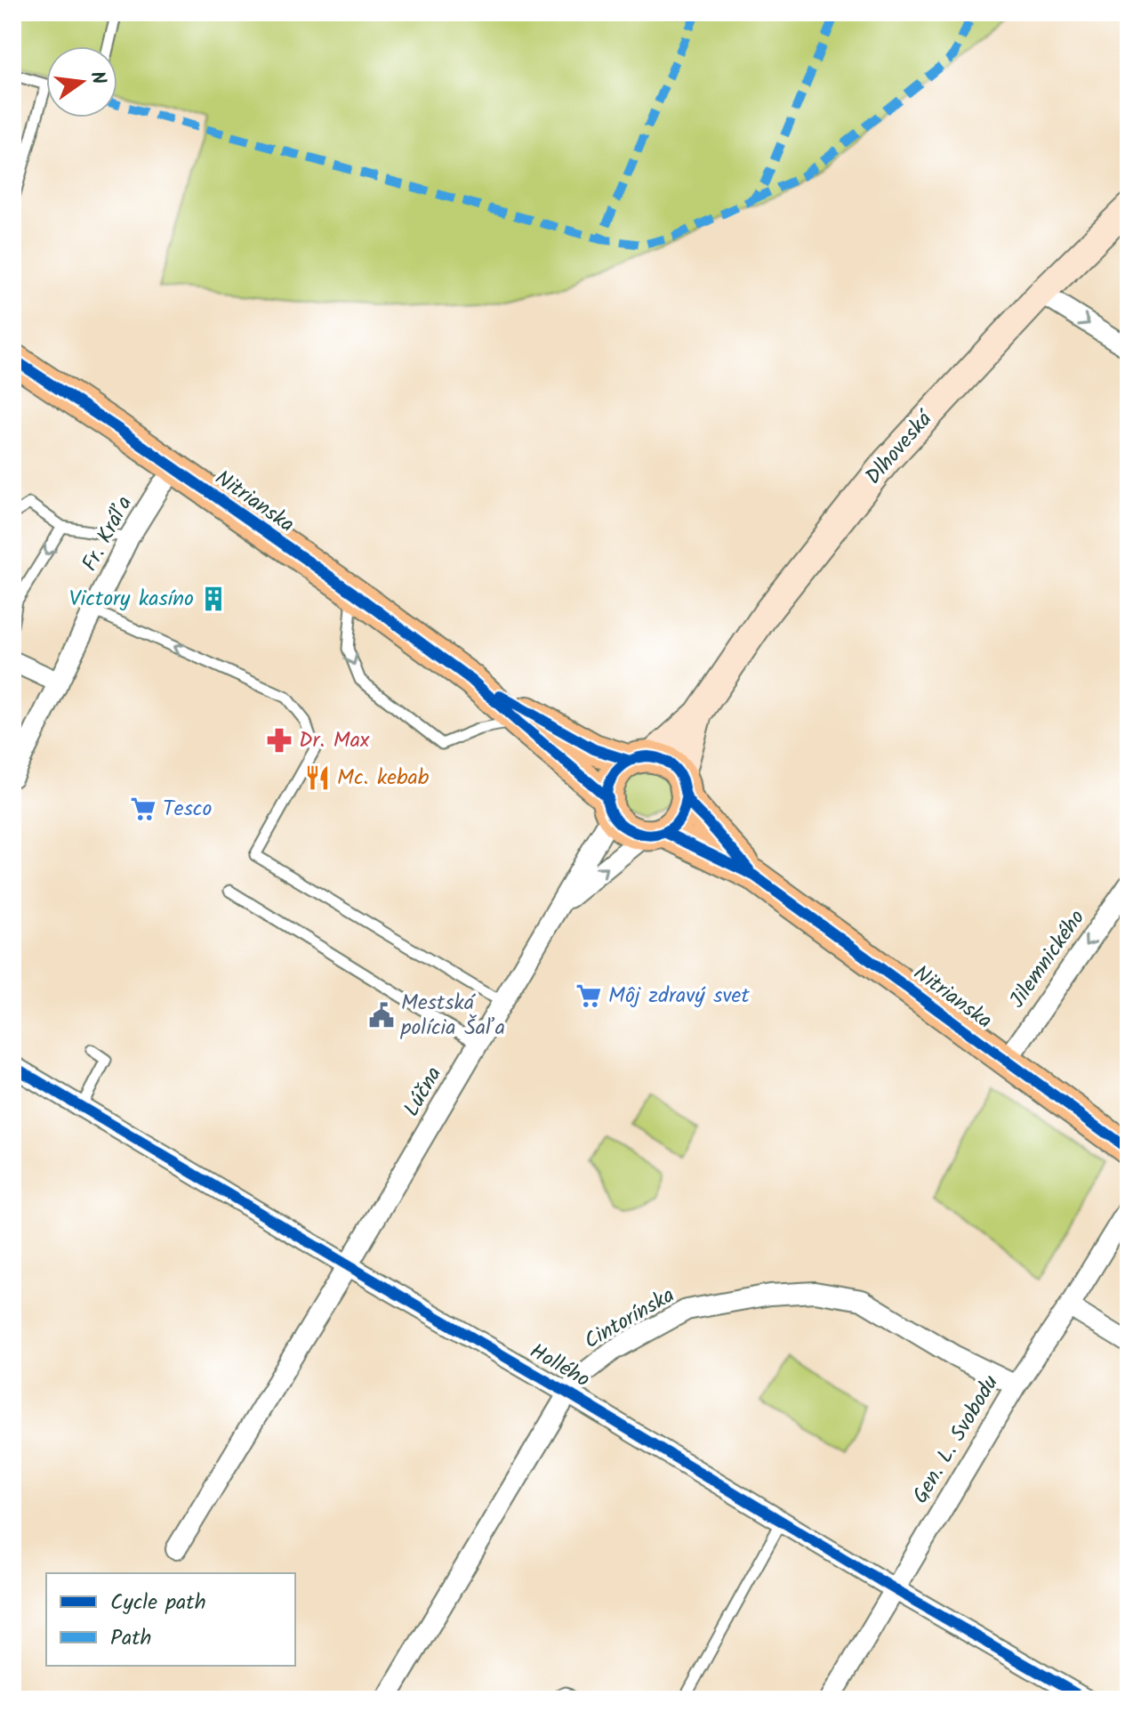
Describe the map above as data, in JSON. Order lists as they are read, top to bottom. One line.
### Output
{"streets":{"main road":["Dlhoveská","Nitrianska"],"street":["Fr. Kráľa","Jilemnického","Lúčna","Cintorínska","Hollého","Gen. L. Svobodu"]},"crossings":[["Dlhoveská","Nitrianska"],["Dlhoveská","Lúčna"],["Nitrianska","Fr. Kráľa"],["Nitrianska","Jilemnického"],["Nitrianska","Lúčna"],["Lúčna","Hollého"],["Cintorínska","Hollého"],["Cintorínska","Gen. L. Svobodu"],["Hollého","Gen. L. Svobodu"]],"one_way":["Jilemnického"],"places":{"building":["Victory kasíno"],"pharmacy":["Dr. Max"],"restaurant":["Mc. kebab"],"supermarket":["Tesco","Môj zdravý svet"],"public building":["Mestská polícia Šaľa"]},"legend":["Cycle path","Path"],"north":"right"}
